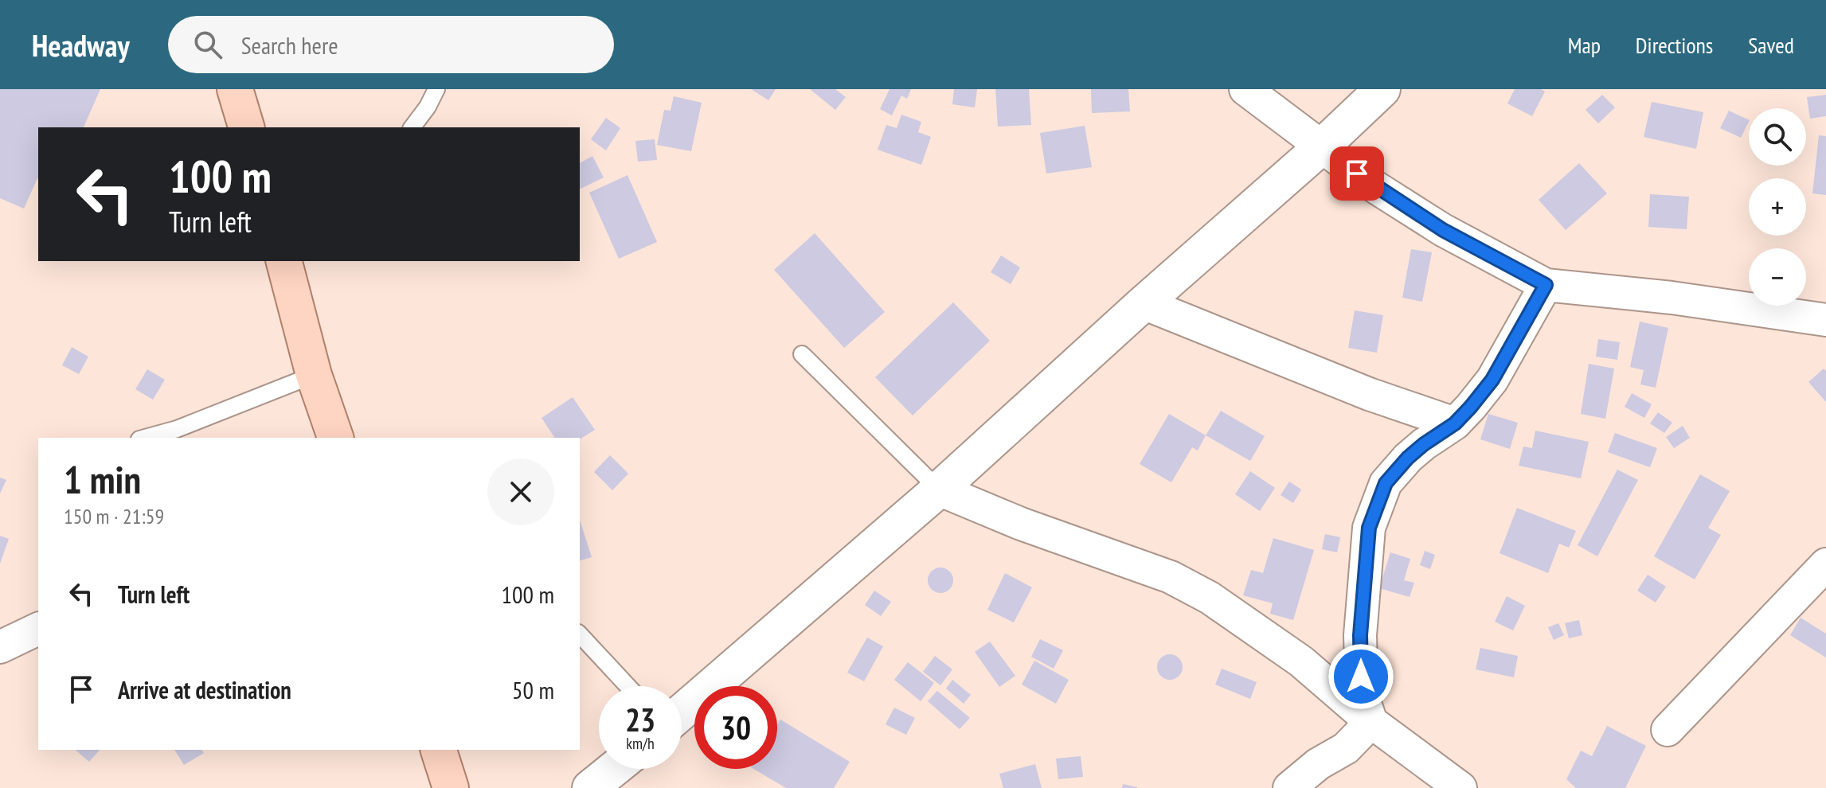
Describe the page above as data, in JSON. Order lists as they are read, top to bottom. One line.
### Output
{"page":{"header":"Headway","search":"Search here","nav":["Map","Directions","Saved"],"map_buttons":["+","−"],"turn":["100 m","Turn left"],"heading":["1 min","150 m · 21:59"],"list":[{"name":"Turn left","value":"100 m"},{"name":"Arrive at destination","value":"50 m"}],"speed":"23 km/h","limit":"30"}}
